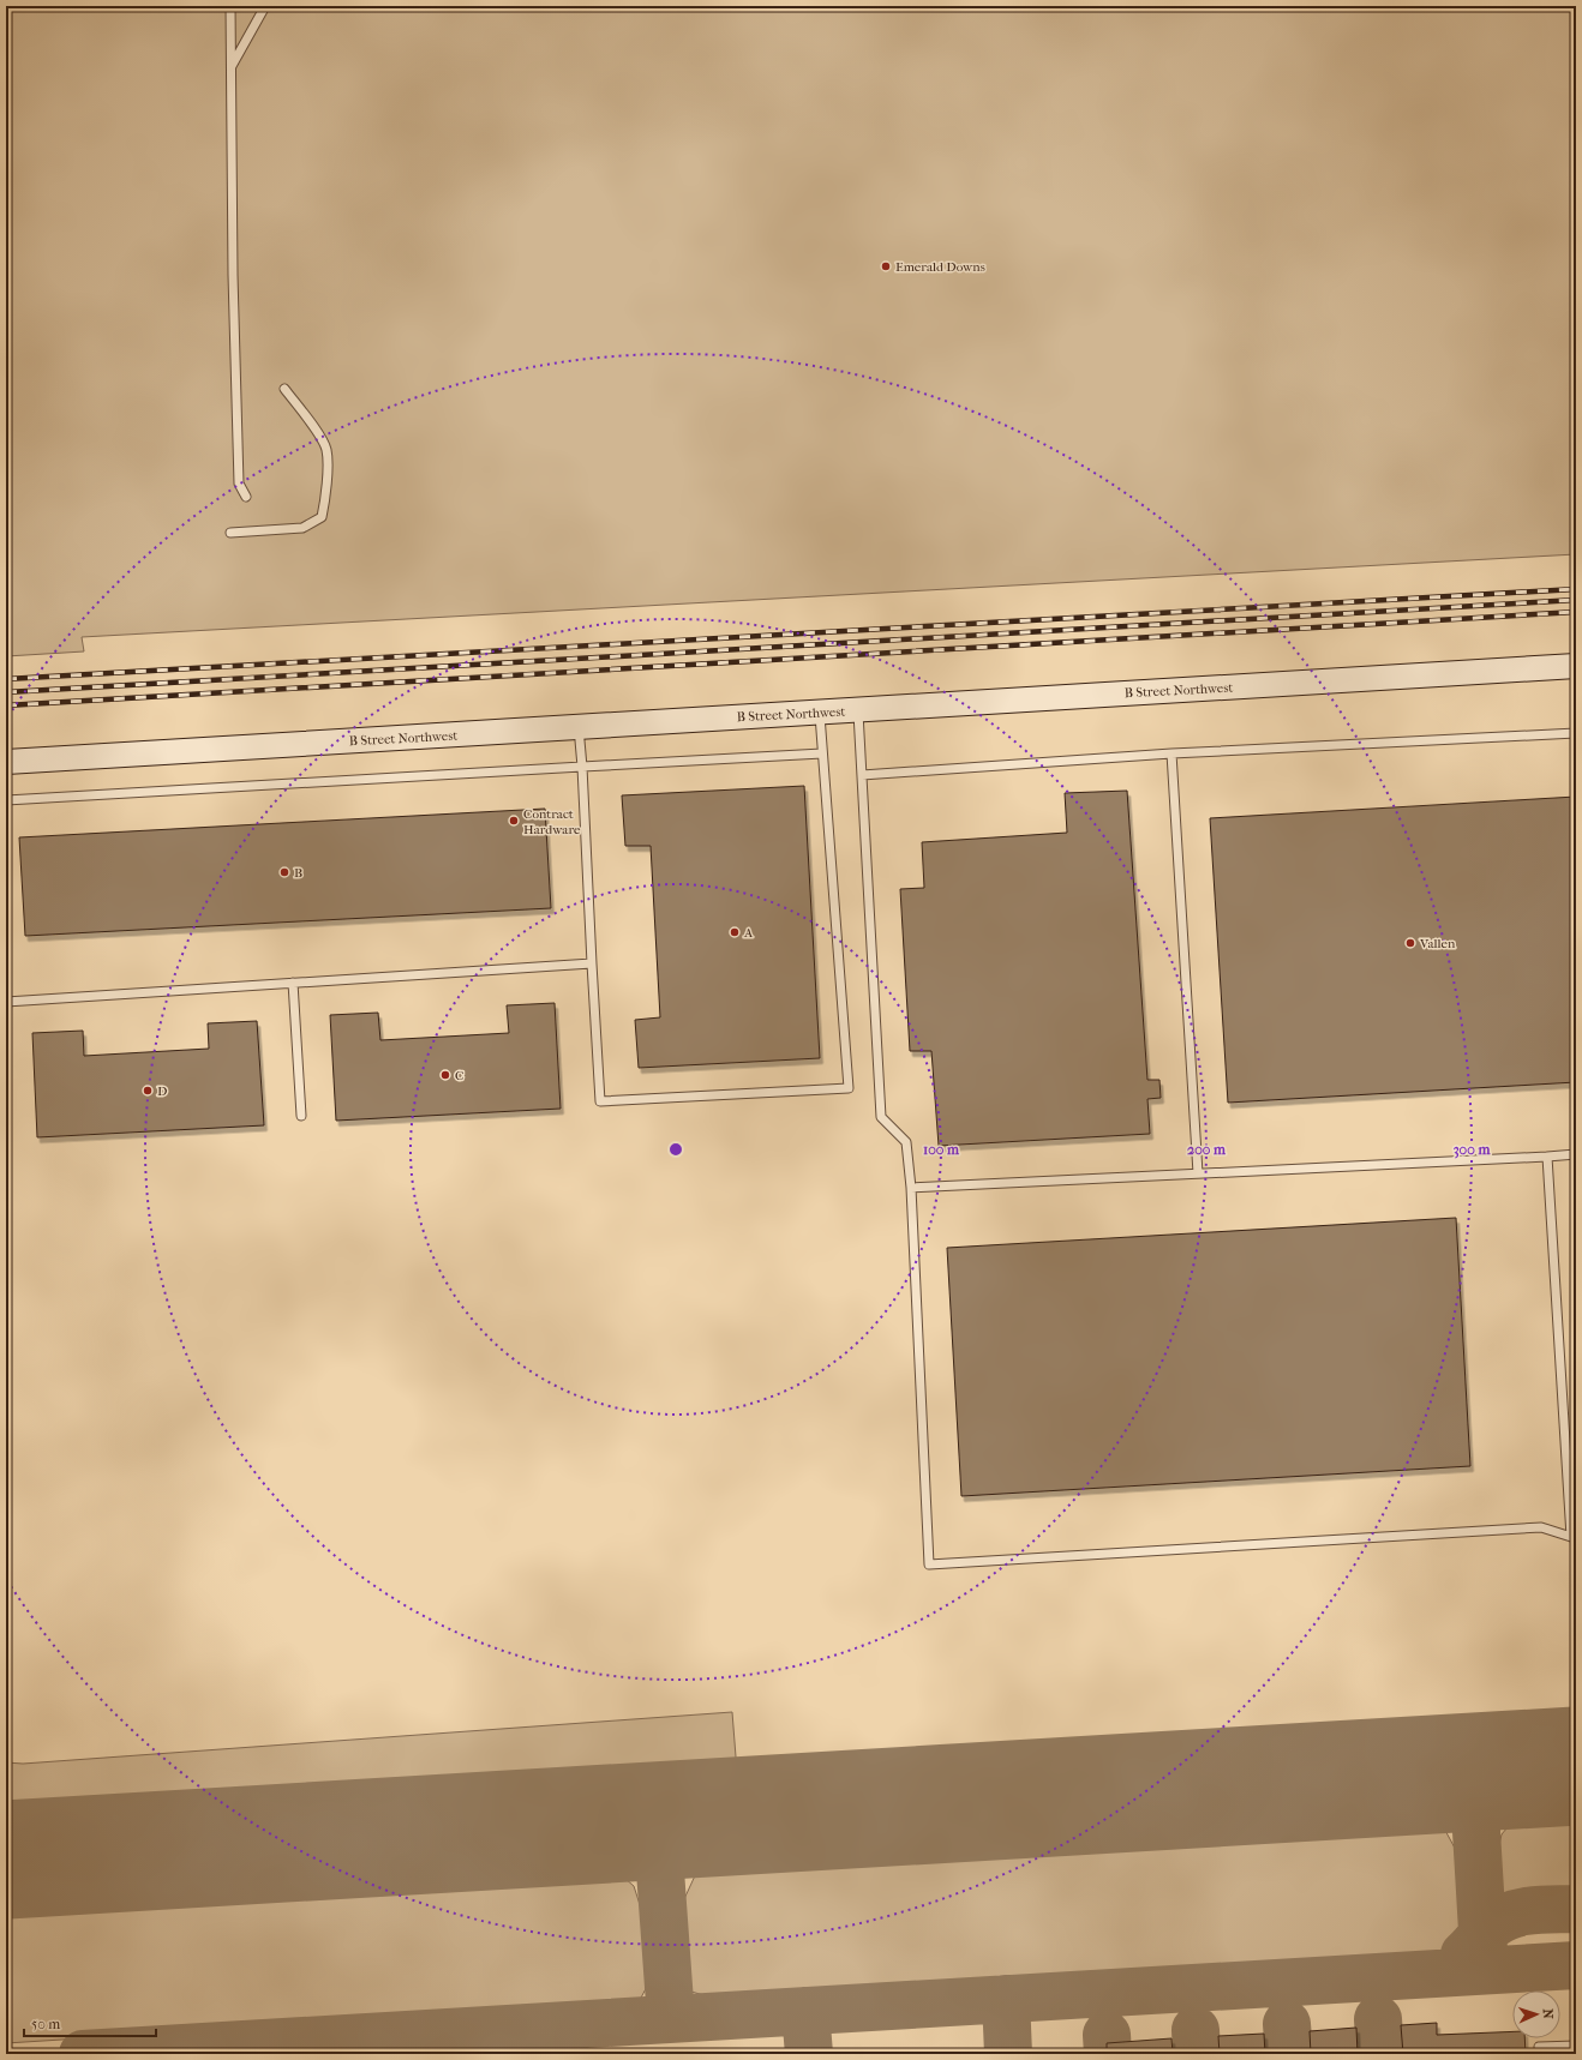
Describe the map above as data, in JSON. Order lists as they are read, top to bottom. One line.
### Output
{"streets":{"street":["B Street Northwest"]},"places":["Emerald Downs","Contract Hardware","B","A","Vallen","C","D"],"scale_bar":"50 m","north":"right","rings":["100 m","200 m","300 m"]}
